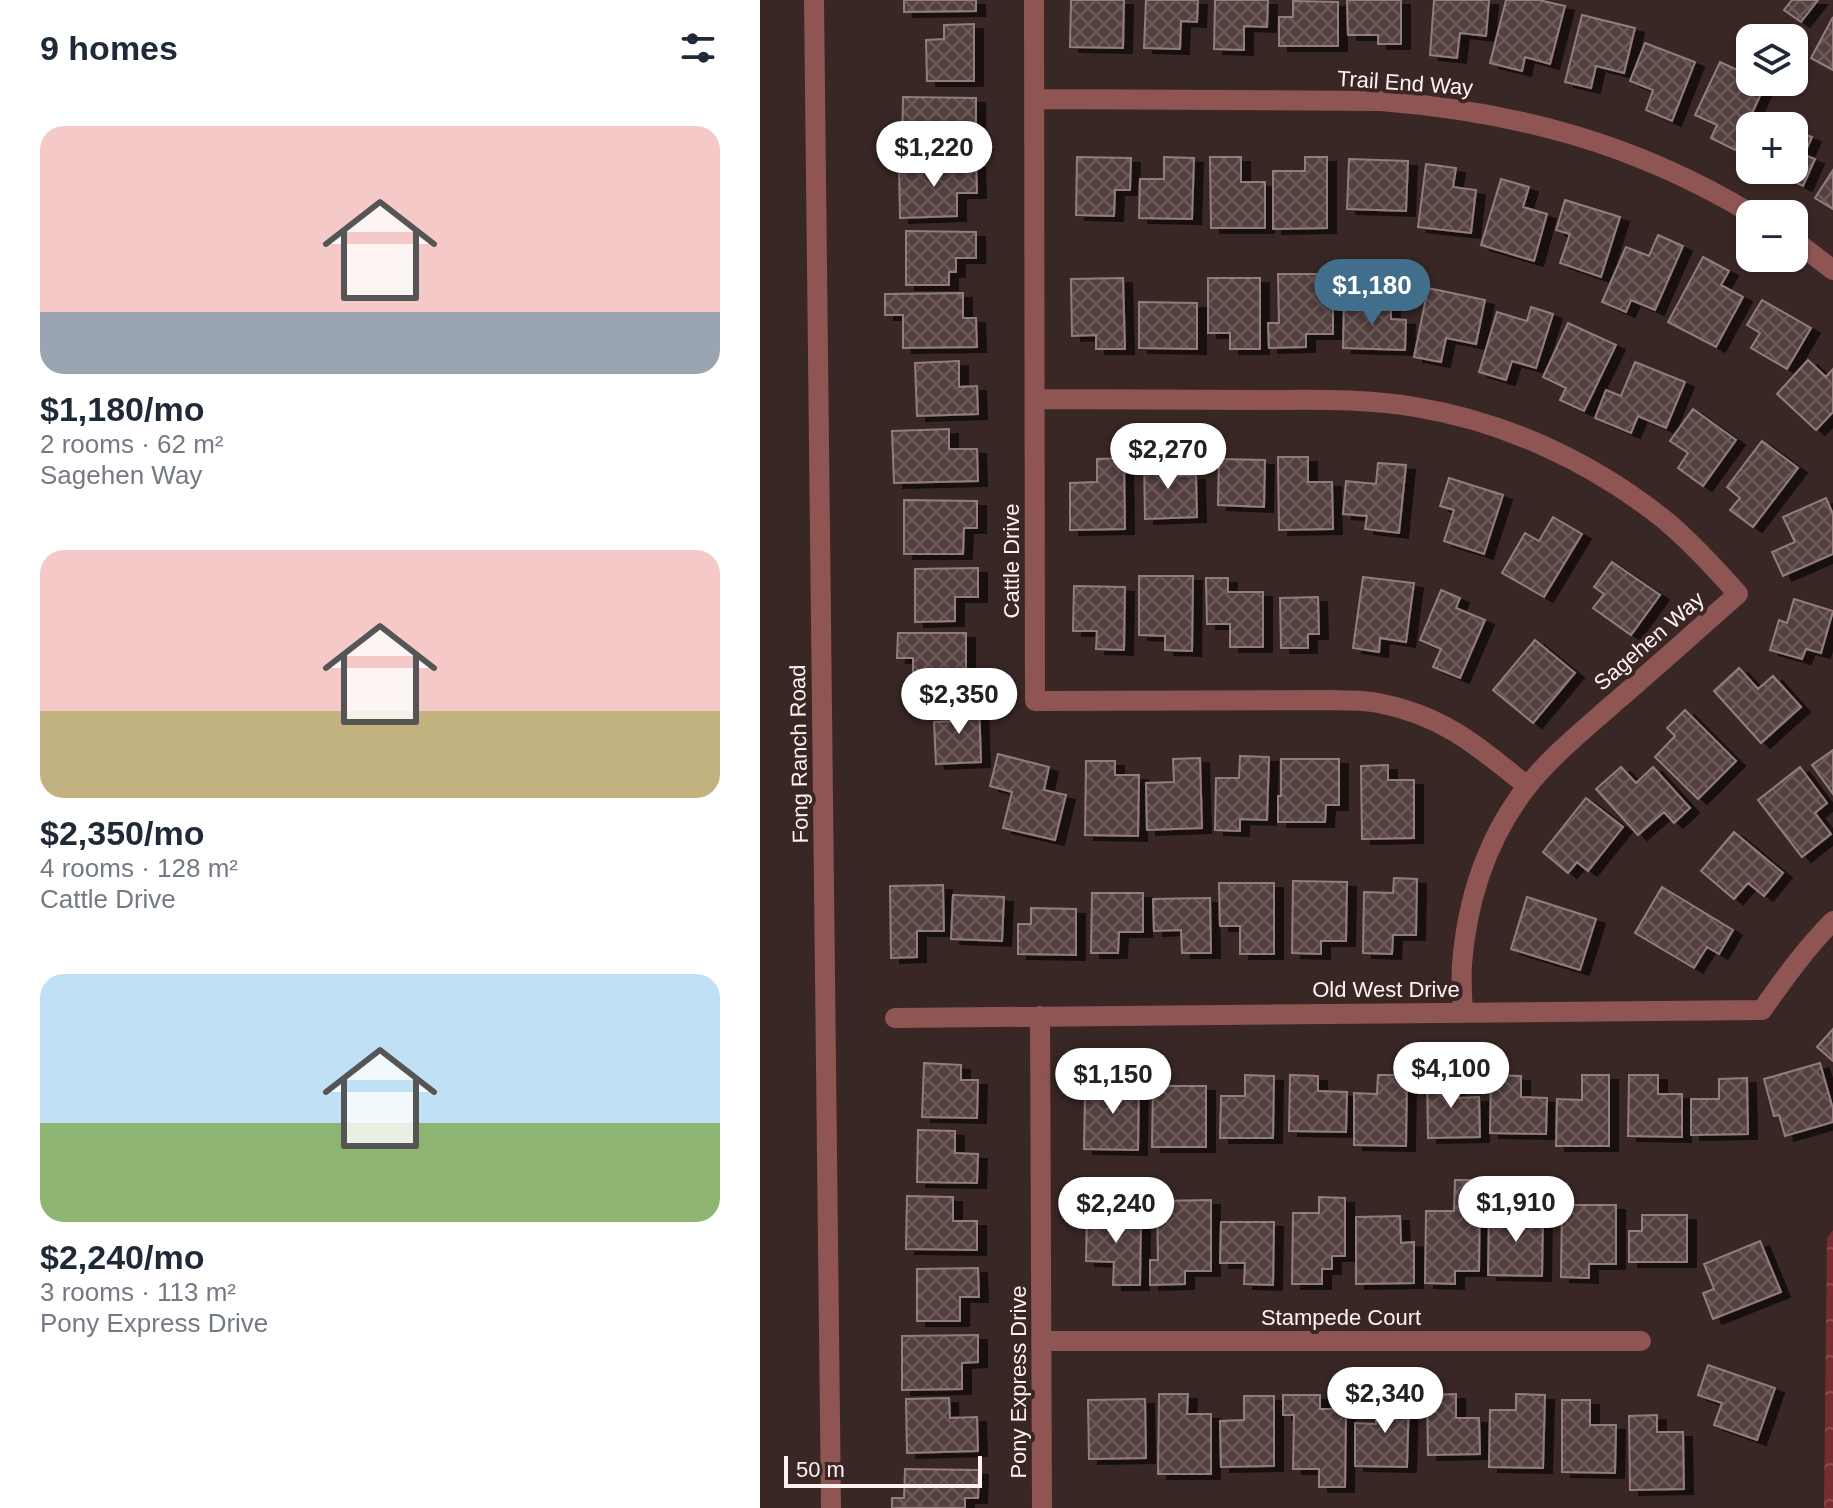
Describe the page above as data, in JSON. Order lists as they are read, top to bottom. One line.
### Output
{"streets":{"street":["Trail End Way","Cattle Drive","Sagehen Way","Fong Ranch Road","Old West Drive","Stampede Court","Pony Express Drive"]},"crossings":[["Trail End Way","Cattle Drive"],["Cattle Drive","Sagehen Way"],["Sagehen Way","Old West Drive"],["Old West Drive","Pony Express Drive"],["Stampede Court","Pony Express Drive"]],"scale_bar":"50 m","page":{"heading":"9 homes","map_buttons":["+","−"],"list":[{"name":"$1,180/mo","note":"2 rooms · 62 m² · Sagehen Way"},{"name":"$2,350/mo","note":"4 rooms · 128 m² · Cattle Drive"},{"name":"$2,240/mo","note":"3 rooms · 113 m² · Pony Express Drive"}],"price":["$1,220","$1,180","$2,270","$2,350","$4,100","$1,150","$1,910","$2,240","$2,340"],"scale":"50 m"}}
